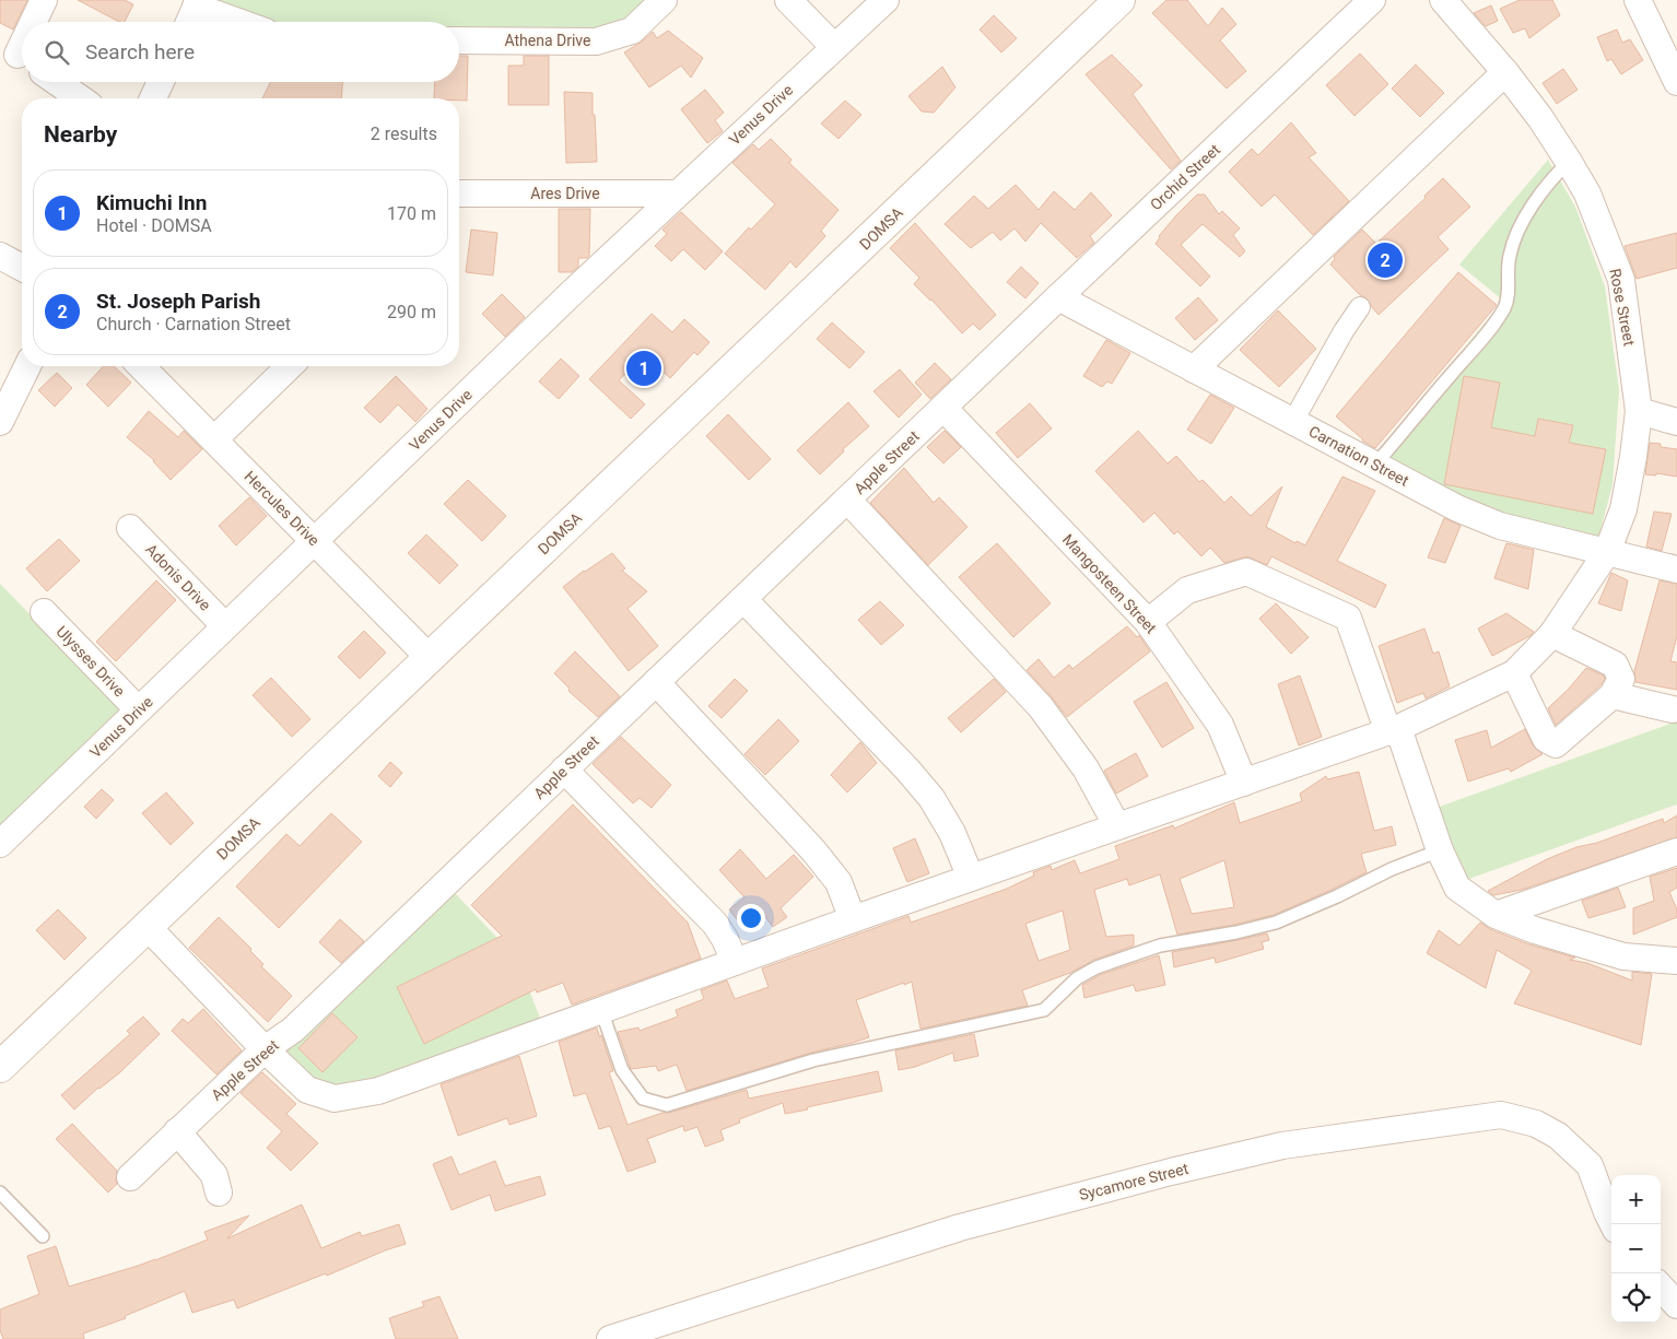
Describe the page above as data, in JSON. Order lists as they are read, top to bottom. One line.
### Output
{"streets":{"main road":["DOMSA"],"street":["Athena Drive","Venus Drive","Orchid Street","Ares Drive","Rose Street","Carnation Street","Apple Street","Hercules Drive","Adonis Drive","Mangosteen Street","Ulysses Drive","Sycamore Street"]},"crossings":[["Venus Drive","Ares Drive"],["Venus Drive","Hercules Drive"],["Venus Drive","Adonis Drive"],["Venus Drive","Ulysses Drive"],["Orchid Street","Carnation Street"],["Orchid Street","Apple Street"],["DOMSA","Hercules Drive"],["Rose Street","Carnation Street"],["Apple Street","Mangosteen Street"]],"page":{"search":"Search here","heading":["Nearby","2 results"],"list":[{"mark":"1","name":"Kimuchi Inn","note":"Hotel · DOMSA","value":"170 m"},{"mark":"2","name":"St. Joseph Parish","note":"Church · Carnation Street","value":"290 m"}],"pins":["2","1"],"map_buttons":["+","−"]}}
